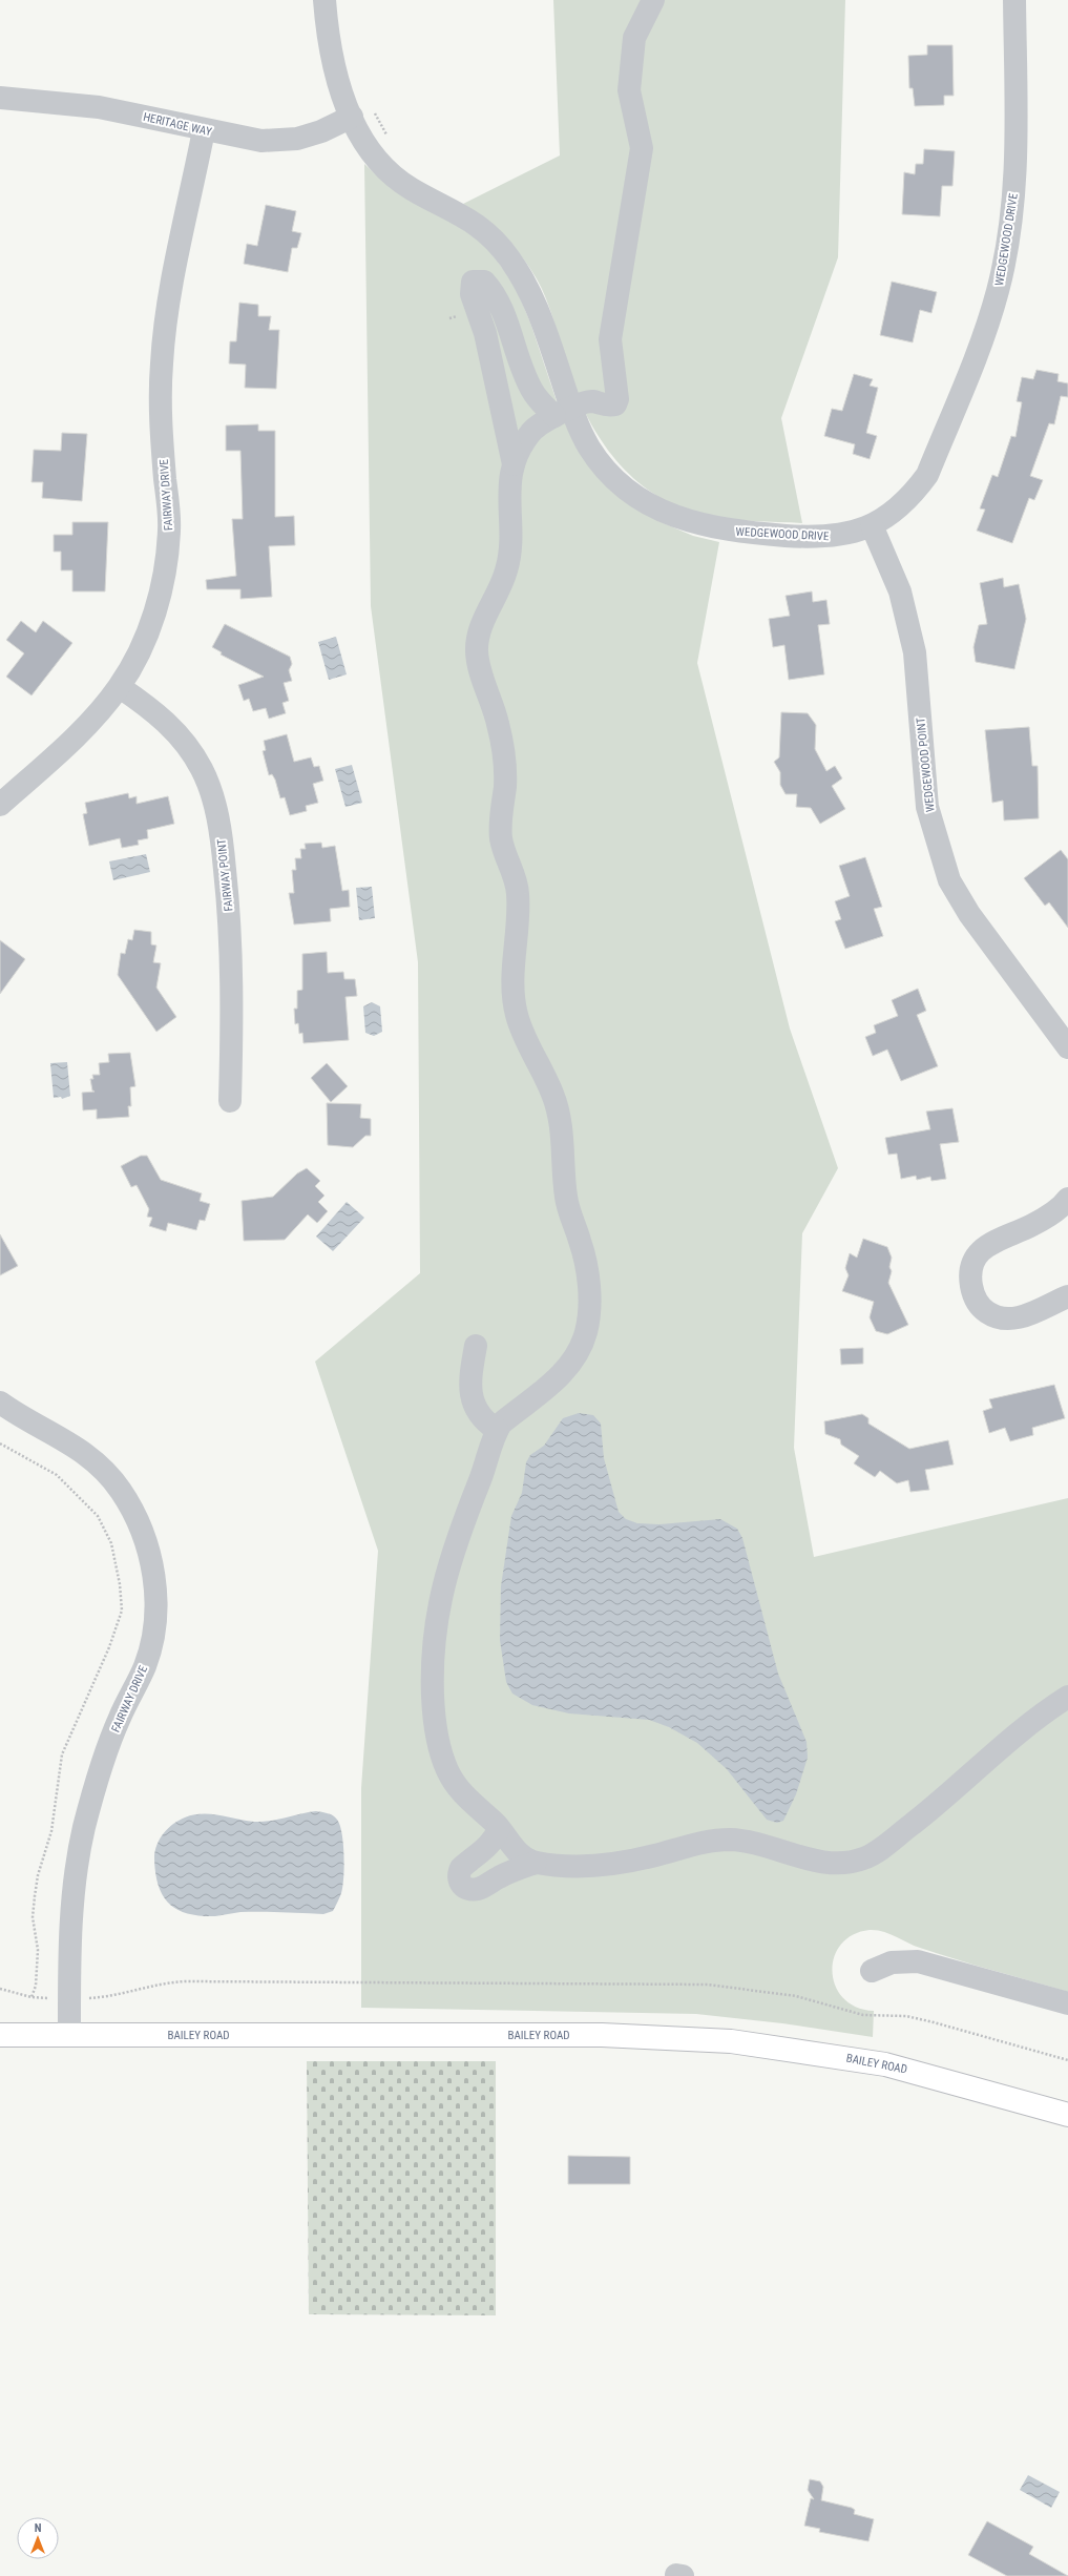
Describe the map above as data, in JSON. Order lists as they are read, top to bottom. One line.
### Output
{"streets":{"main road":["BAILEY ROAD"],"street":["HERITAGE WAY","WEDGEWOOD DRIVE","FAIRWAY DRIVE","WEDGEWOOD POINT","FAIRWAY POINT"]},"crossings":[["HERITAGE WAY","WEDGEWOOD DRIVE"],["HERITAGE WAY","FAIRWAY DRIVE"],["WEDGEWOOD DRIVE","WEDGEWOOD POINT"],["FAIRWAY DRIVE","FAIRWAY POINT"],["FAIRWAY DRIVE","BAILEY ROAD"]],"north":"top"}
